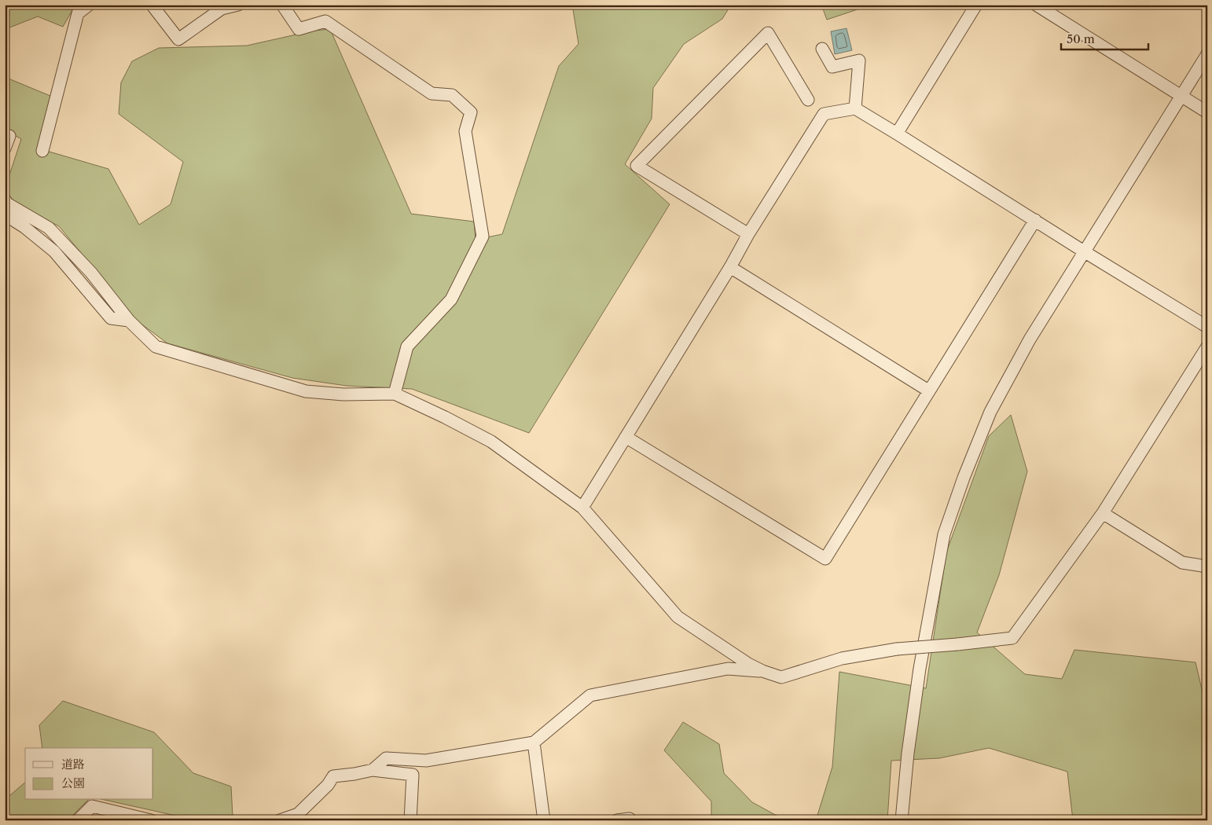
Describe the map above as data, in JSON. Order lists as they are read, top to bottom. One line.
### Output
{"legend":["道路","公園"],"scale_bar":"50 m"}
